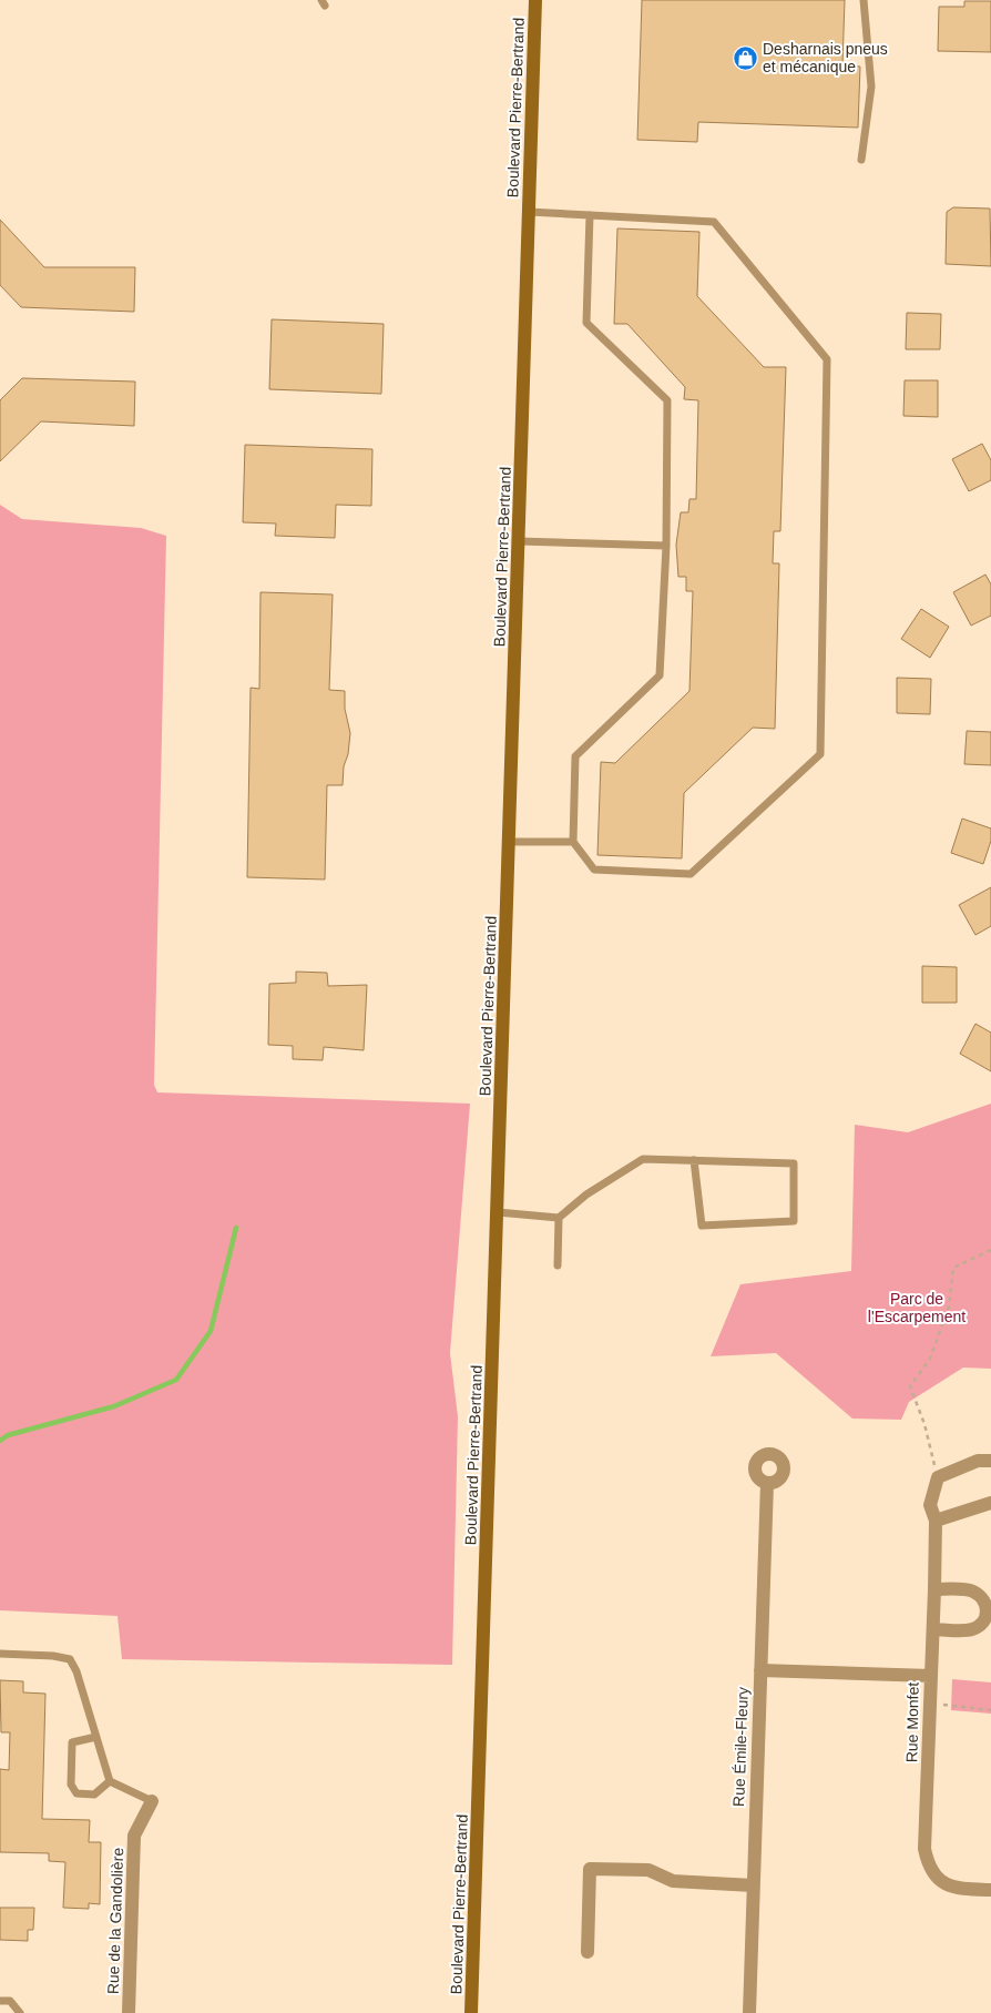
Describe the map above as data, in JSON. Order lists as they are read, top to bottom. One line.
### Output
{"streets":{"main road":["Boulevard Pierre-Bertrand"],"street":["Rue Monfet","Rue Émile-Fleury","Rue de la Gandolière"]},"crossings":[["Rue Monfet","Rue Émile-Fleury"]],"parks":["Parc de l'Escarpement"],"places":{"shop":["Desharnais pneus et mécanique"]}}
